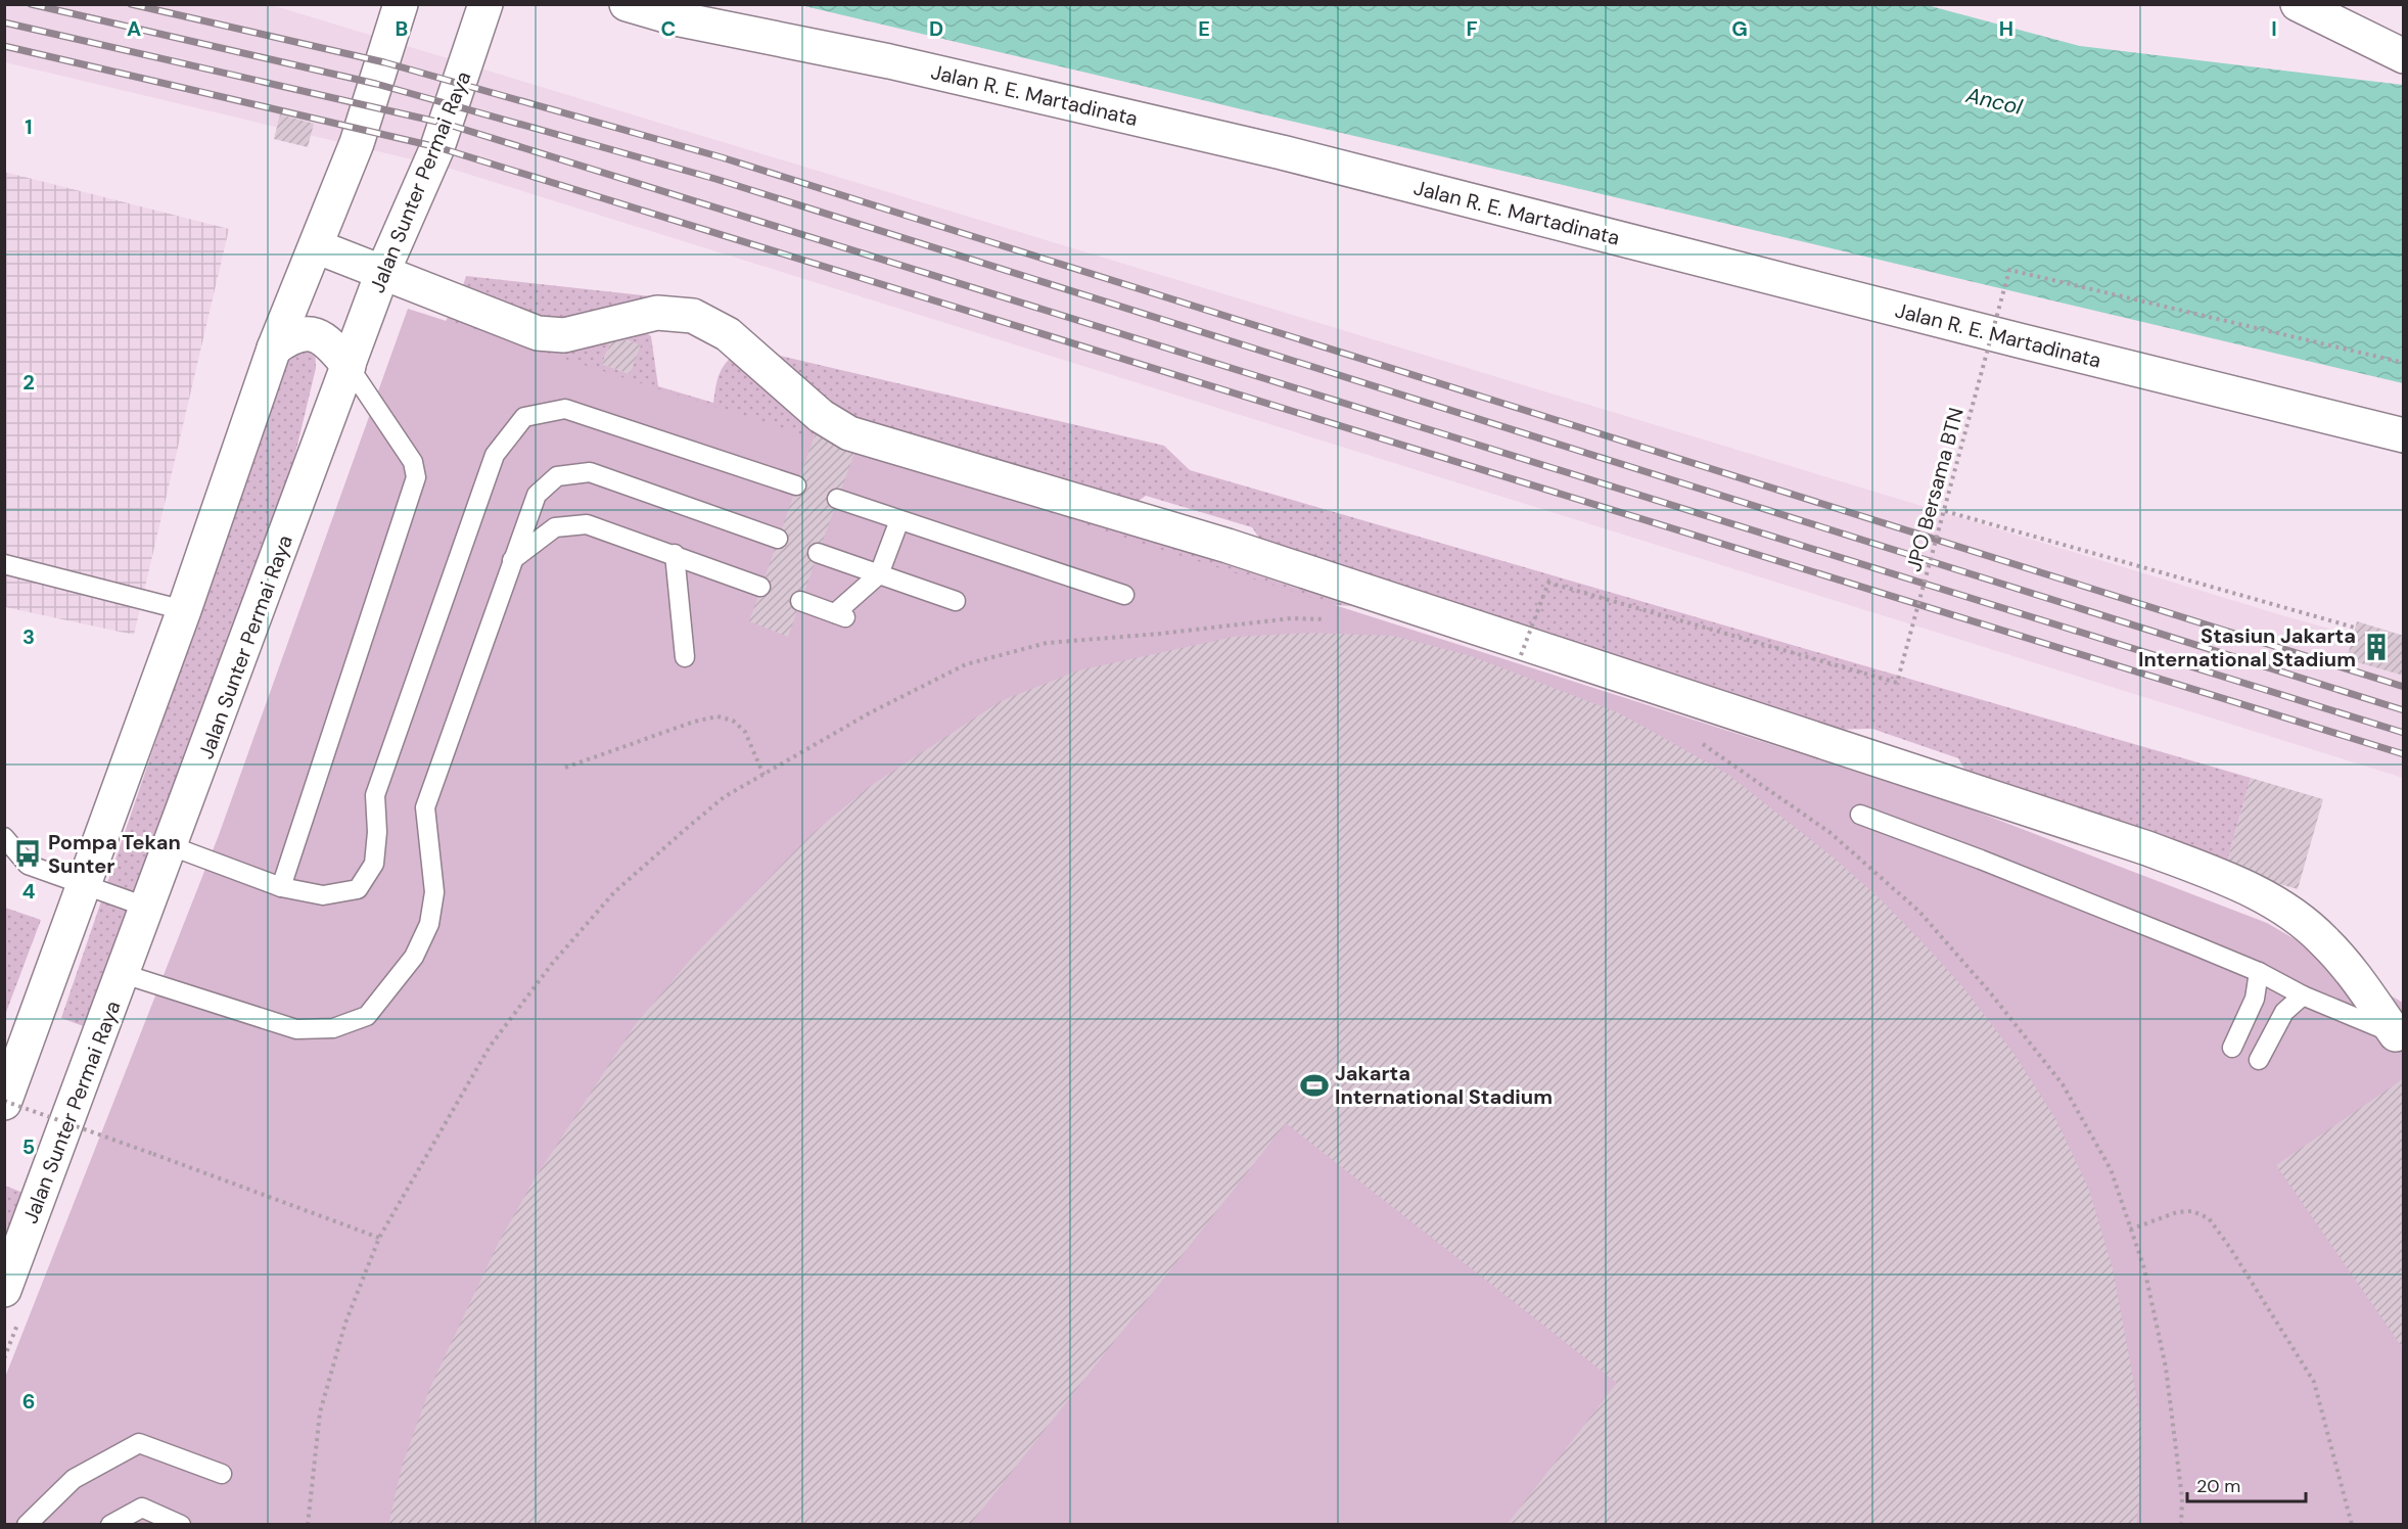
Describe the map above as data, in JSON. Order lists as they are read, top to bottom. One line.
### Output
{"streets":{"main road":["Jalan R. E. Martadinata","Jalan Sunter Permai Raya"],"path":["JPO Bersama BTN"]},"water":["Ancol"],"places":{"building":["Stasiun Jakarta International Stadium"],"bus stop":["Pompa Tekan Sunter"],"sports":["Jakarta International Stadium"]},"scale_bar":"20 m","grid":{"columns":["A","B","C","D","E","F","G","H","I"],"rows":["1","2","3","4","5","6"]}}
